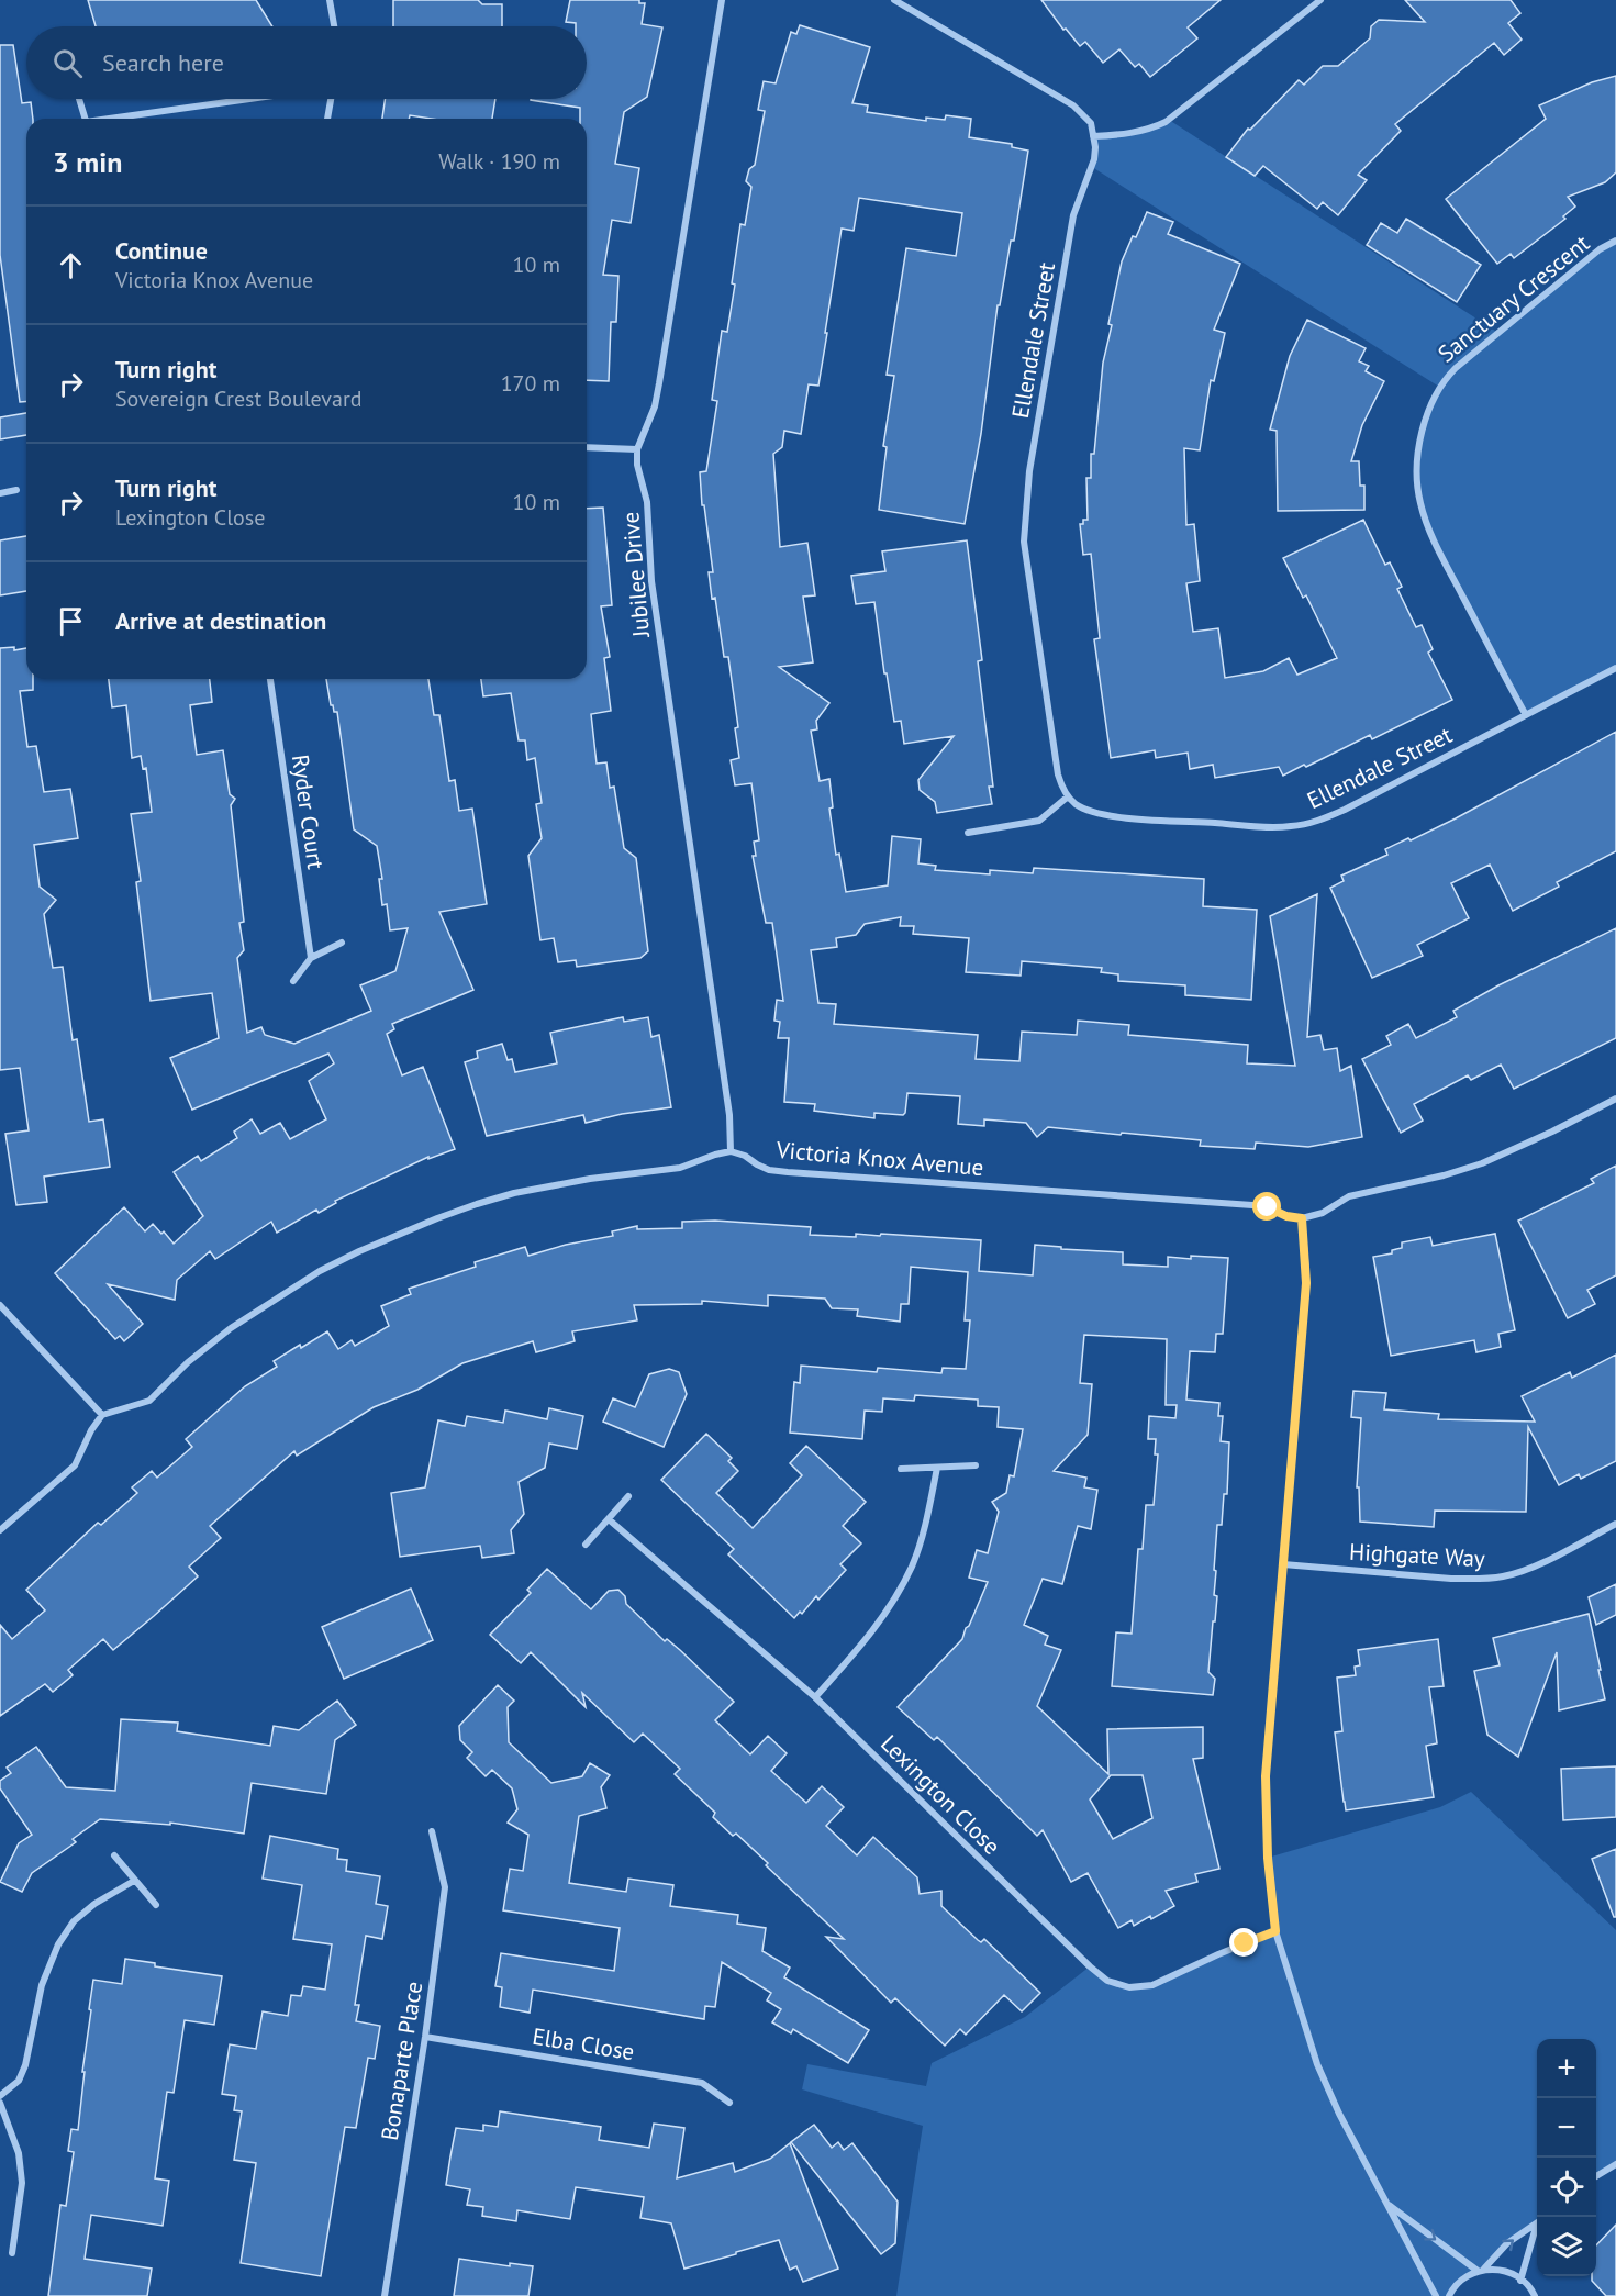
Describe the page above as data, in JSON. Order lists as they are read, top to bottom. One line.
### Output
{"streets":{"street":["Sanctuary Crescent","Ellendale Street","Jubilee Drive","Ryder Court","Victoria Knox Avenue","Highgate Way","Lexington Close","Elba Close","Bonaparte Place"]},"crossings":[["Sanctuary Crescent","Ellendale Street"],["Jubilee Drive","Victoria Knox Avenue"],["Elba Close","Bonaparte Place"]],"page":{"search":"Search here","heading":["3 min","Walk · 190 m"],"list":[["Continue","Victoria Knox Avenue","10 m"],["Turn right","Sovereign Crest Boulevard","170 m"],["Turn right","Lexington Close","10 m"],"Arrive at destination"],"map_buttons":["+","−"]}}
